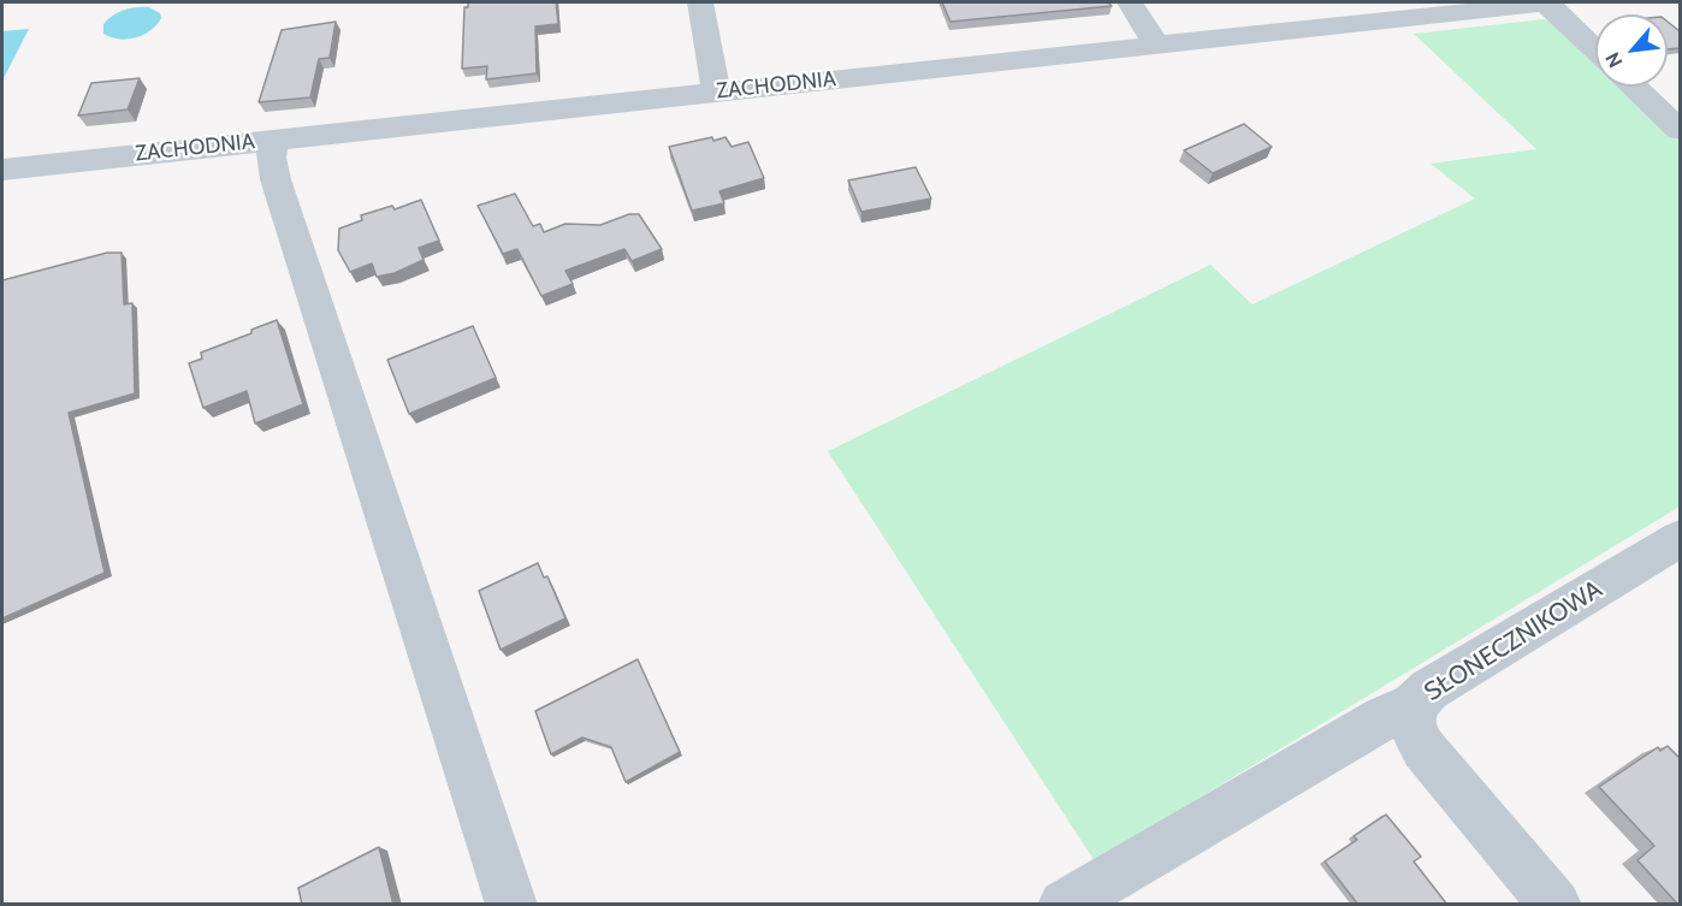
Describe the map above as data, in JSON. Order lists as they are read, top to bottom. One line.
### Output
{"streets":{"street":["ZACHODNIA","SŁONECZNIKOWA"]},"north":"bottom left"}
